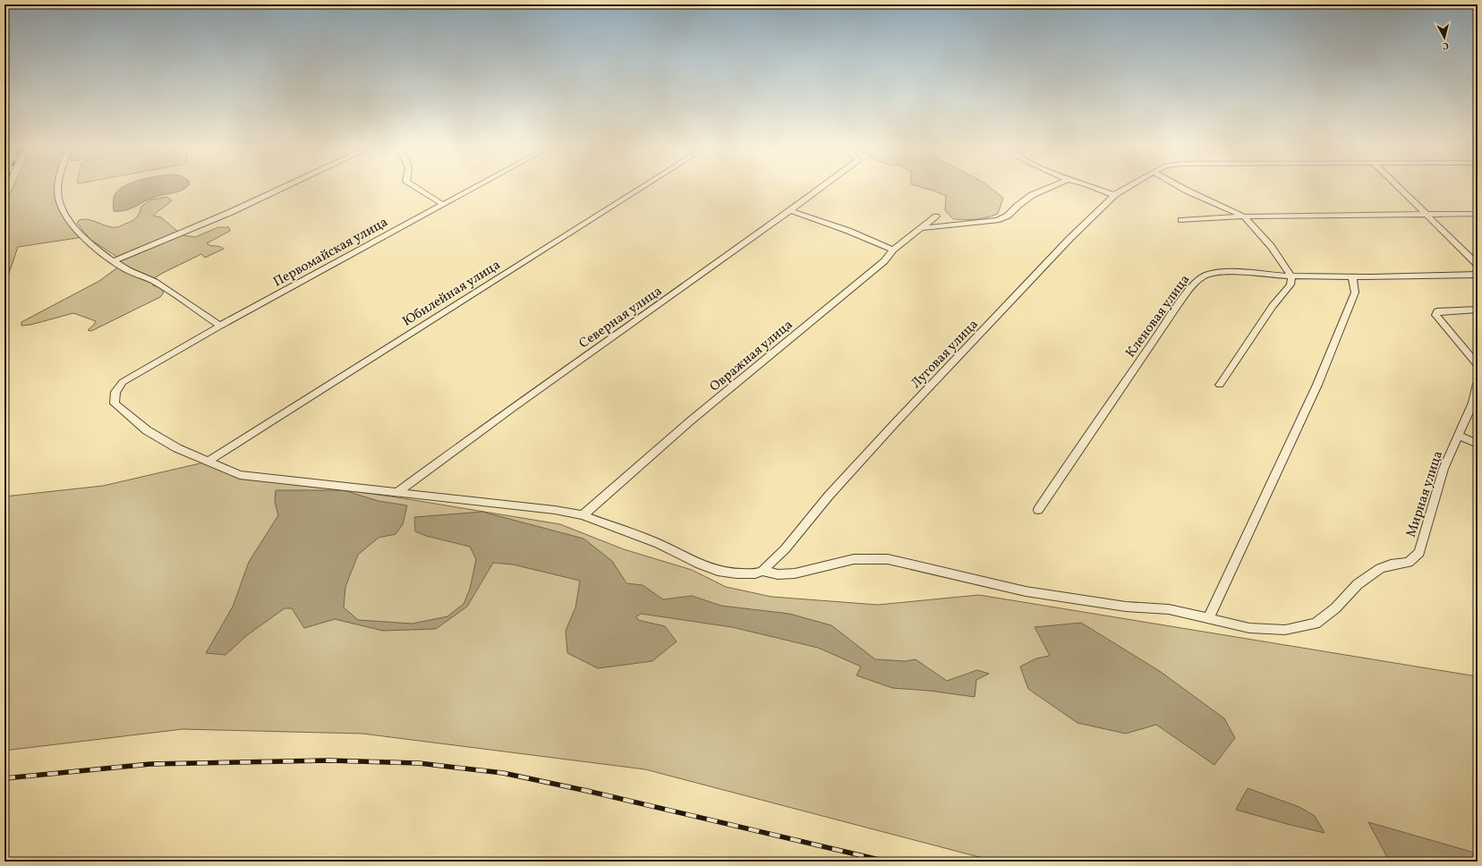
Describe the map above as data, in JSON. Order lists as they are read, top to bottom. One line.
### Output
{"streets":{"street":["Первомайская улица","Юбилейная улица","Кленовая улица","Северная улица","Луговая улица","Овражная улица","Мирная улица"]},"crossings":[["Первомайская улица","Юбилейная улица"]],"north":"bottom"}
